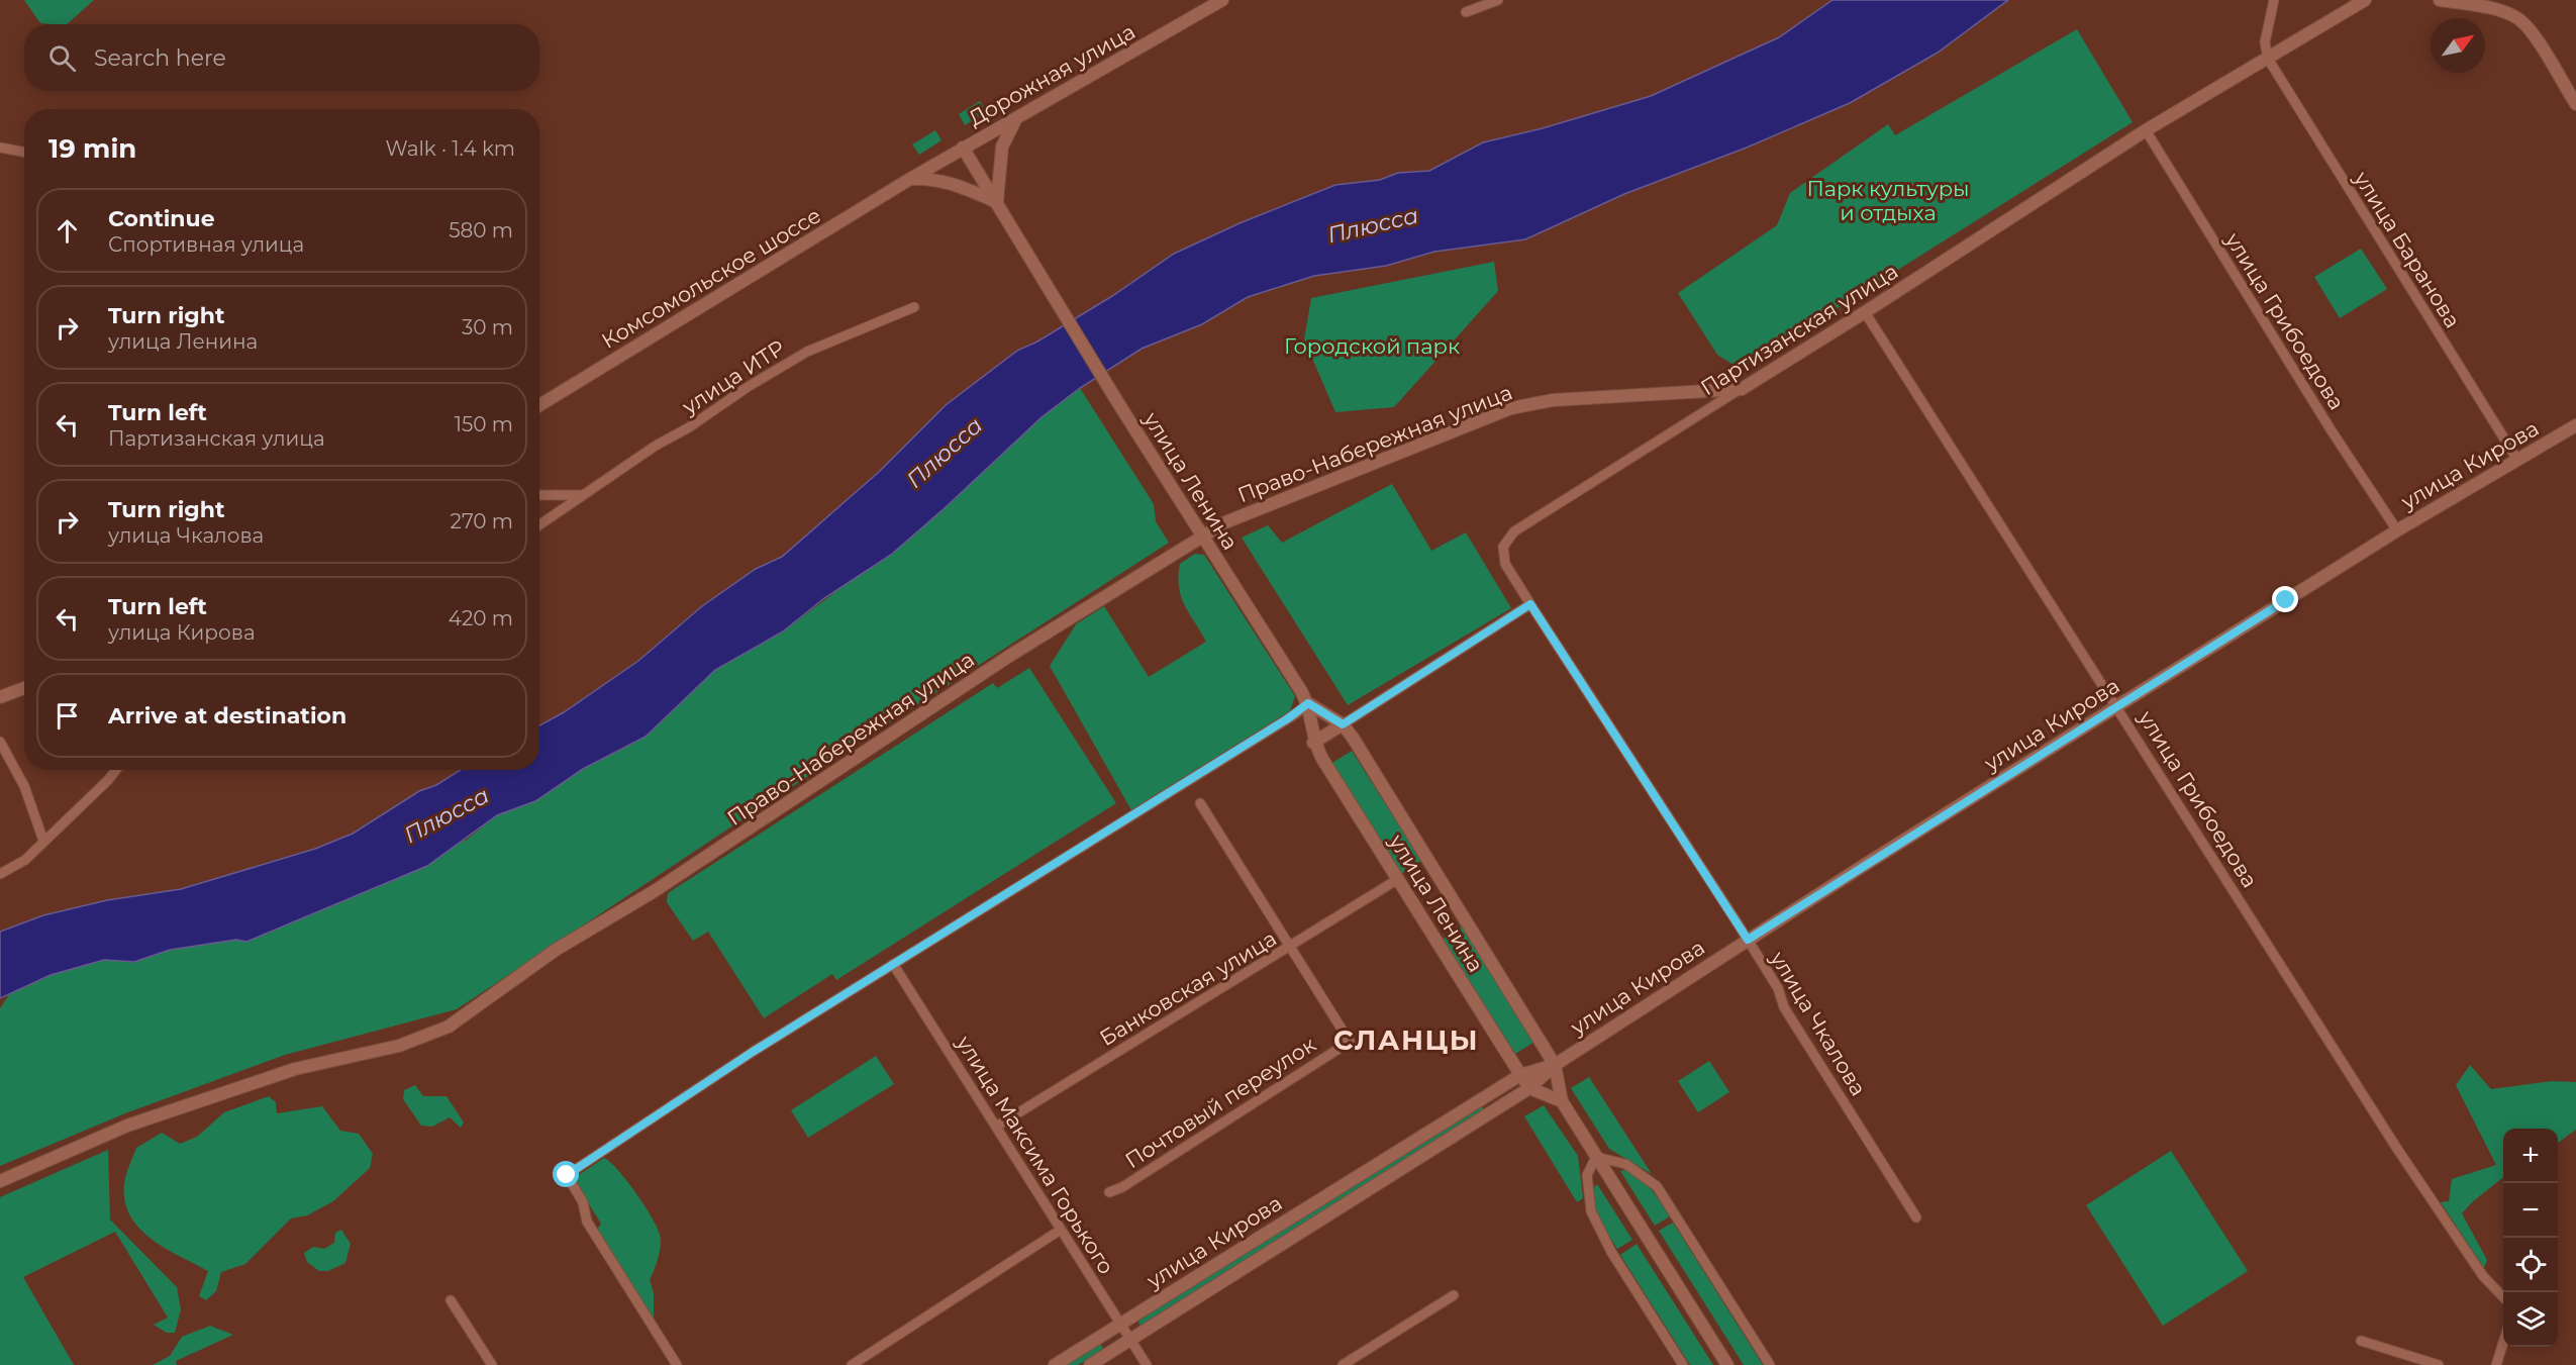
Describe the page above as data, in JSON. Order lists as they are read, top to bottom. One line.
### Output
{"streets":{"street":["Дорожная улица","улица Баранова","Комсомольское шоссе","улица Грибоедова","Партизанская улица","улица ИТР","Право-Набережная улица","улица Кирова","улица Ленина","Банковская улица","улица Чкалова","Почтовый переулок","улица Максима Горького"]},"crossings":[["Дорожная улица","Комсомольское шоссе"],["улица Баранова","Партизанская улица"],["улица Баранова","улица Кирова"],["улица Грибоедова","Партизанская улица"],["улица Грибоедова","улица Кирова"],["Партизанская улица","Право-Набережная улица"],["Партизанская улица","улица Чкалова"],["Право-Набережная улица","улица Ленина"],["улица Кирова","улица Ленина"],["улица Кирова","улица Чкалова"],["улица Кирова","улица Максима Горького"],["улица Ленина","Банковская улица"],["Банковская улица","Почтовый переулок"],["Банковская улица","улица Максима Горького"]],"districts":["СЛАНЦЫ"],"water":["Плюсса"],"parks":["Парк культуры и отдыха","Городской парк"],"north":"top right","page":{"search":"Search here","heading":["19 min","Walk · 1.4 km"],"list":[["Continue","Спортивная улица","580 m"],["Turn right","улица Ленина","30 m"],["Turn left","Партизанская улица","150 m"],["Turn right","улица Чкалова","270 m"],["Turn left","улица Кирова","420 m"],"Arrive at destination"],"map_buttons":["+","−"]}}
